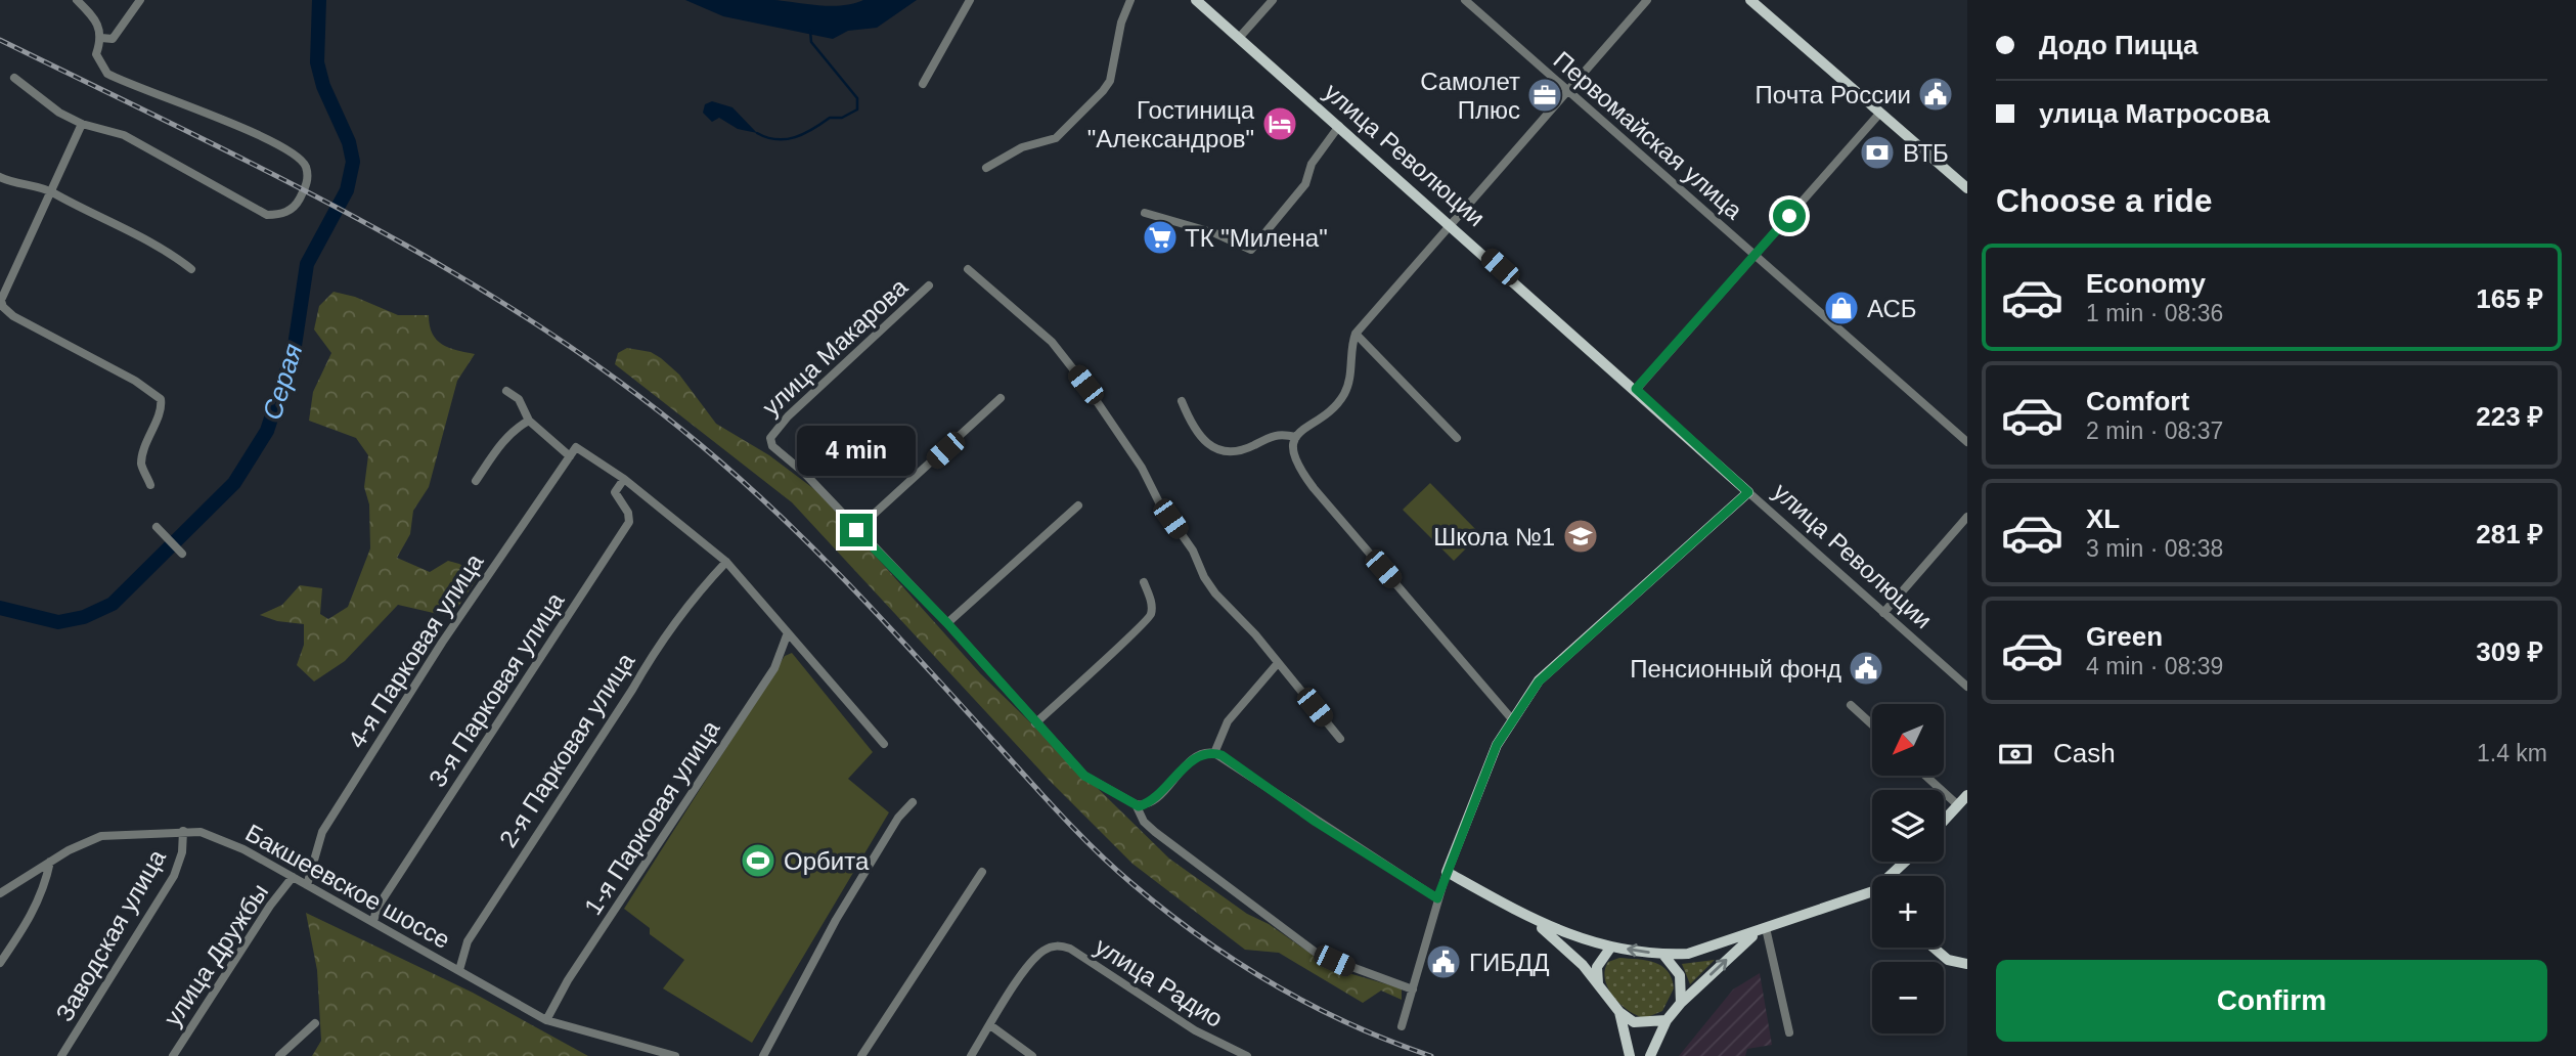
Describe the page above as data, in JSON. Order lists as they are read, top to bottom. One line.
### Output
{"streets":{"main road":["улица Революции"],"street":["Первомайская улица","улица Макарова","4-я Парковая улица","3-я Парковая улица","2-я Парковая улица","1-я Парковая улица","Бакшеевское шоссе","Заводская улица","улица Дружбы","улица Радио"]},"crossings":[["4-я Парковая улица","3-я Парковая улица"],["4-я Парковая улица","Бакшеевское шоссе"],["3-я Парковая улица","Бакшеевское шоссе"],["2-я Парковая улица","Бакшеевское шоссе"],["1-я Парковая улица","Бакшеевское шоссе"],["Бакшеевское шоссе","Заводская улица"],["Бакшеевское шоссе","улица Дружбы"]],"water":["Серая"],"places":{"public building":["Почта России","Пенсионный фонд","ГИБДД"],"office":["Самолет Плюс"],"hotel":["Гостиница \"Александров\""],"bank":["ВТБ"],"supermarket":["ТК \"Милена\""],"shop":["АСБ"],"school or university":["Школа №1"],"sports":["Орбита"]},"north":"bottom left","page":{"banner":["Додо Пицца","улица Матросова"],"heading":"Choose a ride","list":[{"name":"Economy","note":"1 min · 08:36","value":"165 ₽"},{"name":"Comfort","note":"2 min · 08:37","value":"223 ₽"},{"name":"XL","note":"3 min · 08:38","value":"281 ₽"},{"name":"Green","note":"4 min · 08:39","value":"309 ₽"}],"bubble":"4 min","map_buttons":["+","−"],"pay":["Cash","1.4 km"],"buttons":"Confirm"}}
